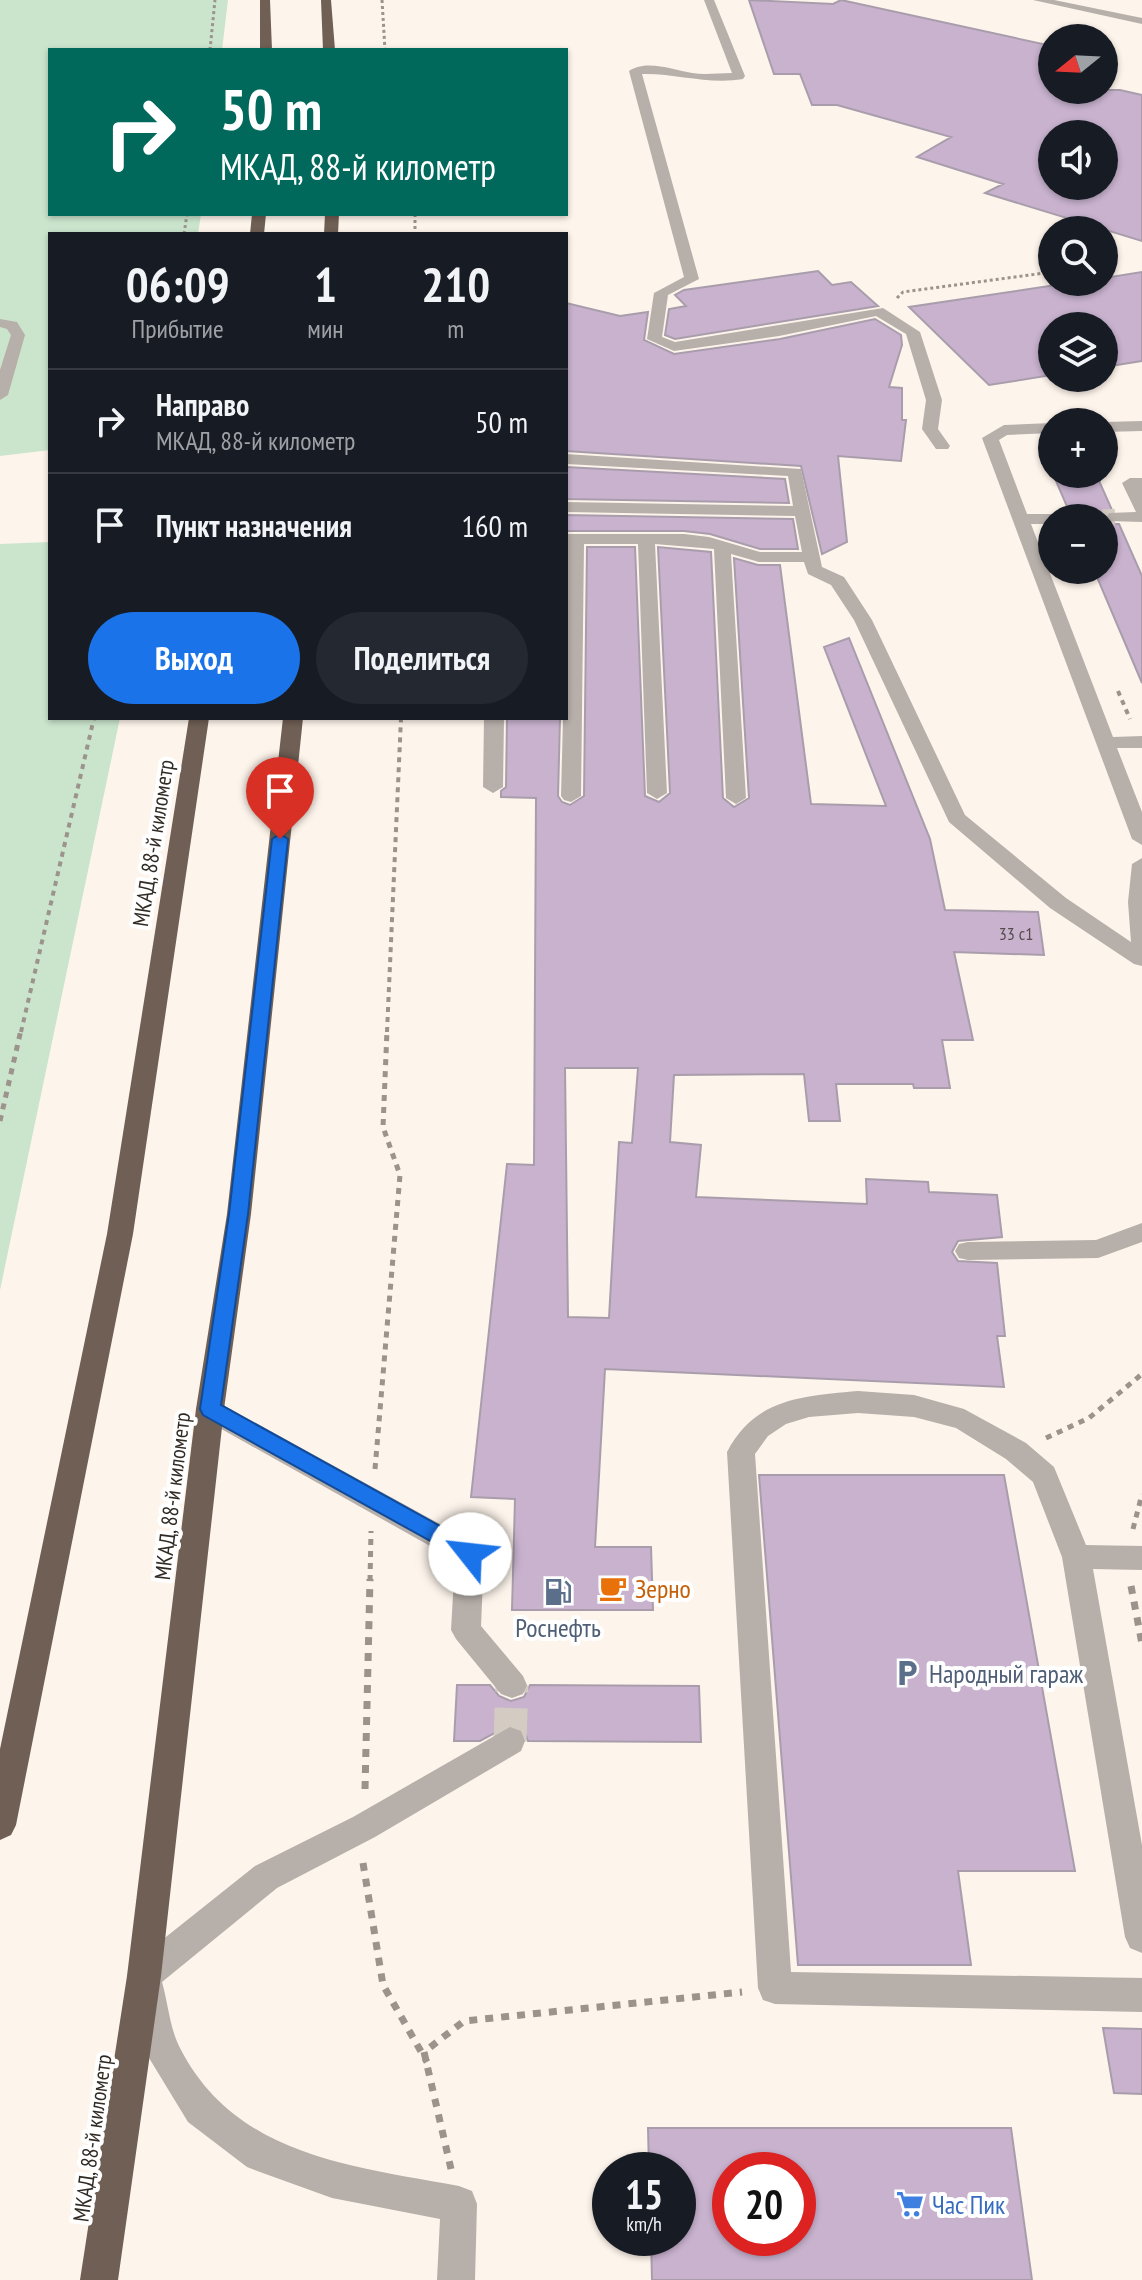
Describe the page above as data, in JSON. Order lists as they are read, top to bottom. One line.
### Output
{"streets":{"highway":["МКАД, 88-й километр"]},"places":{"cafe":["Зерно"],"fuel station":["Роснефть"],"parking":["Народный гараж"],"supermarket":["Час Пик"]},"house_numbers":["33 с1"],"north":"left","page":{"map_buttons":["+","−"],"turn":["50 m","МКАД, 88-й километр"],"eta":["06:09","Прибытие","1","мин","210","m"],"list":[{"name":"Направо","note":"МКАД, 88-й километр","value":"50 m"},{"name":"Пункт назначения","value":"160 m"}],"buttons":["Выход","Поделиться"],"speed":"15 km/h","limit":"20"}}
